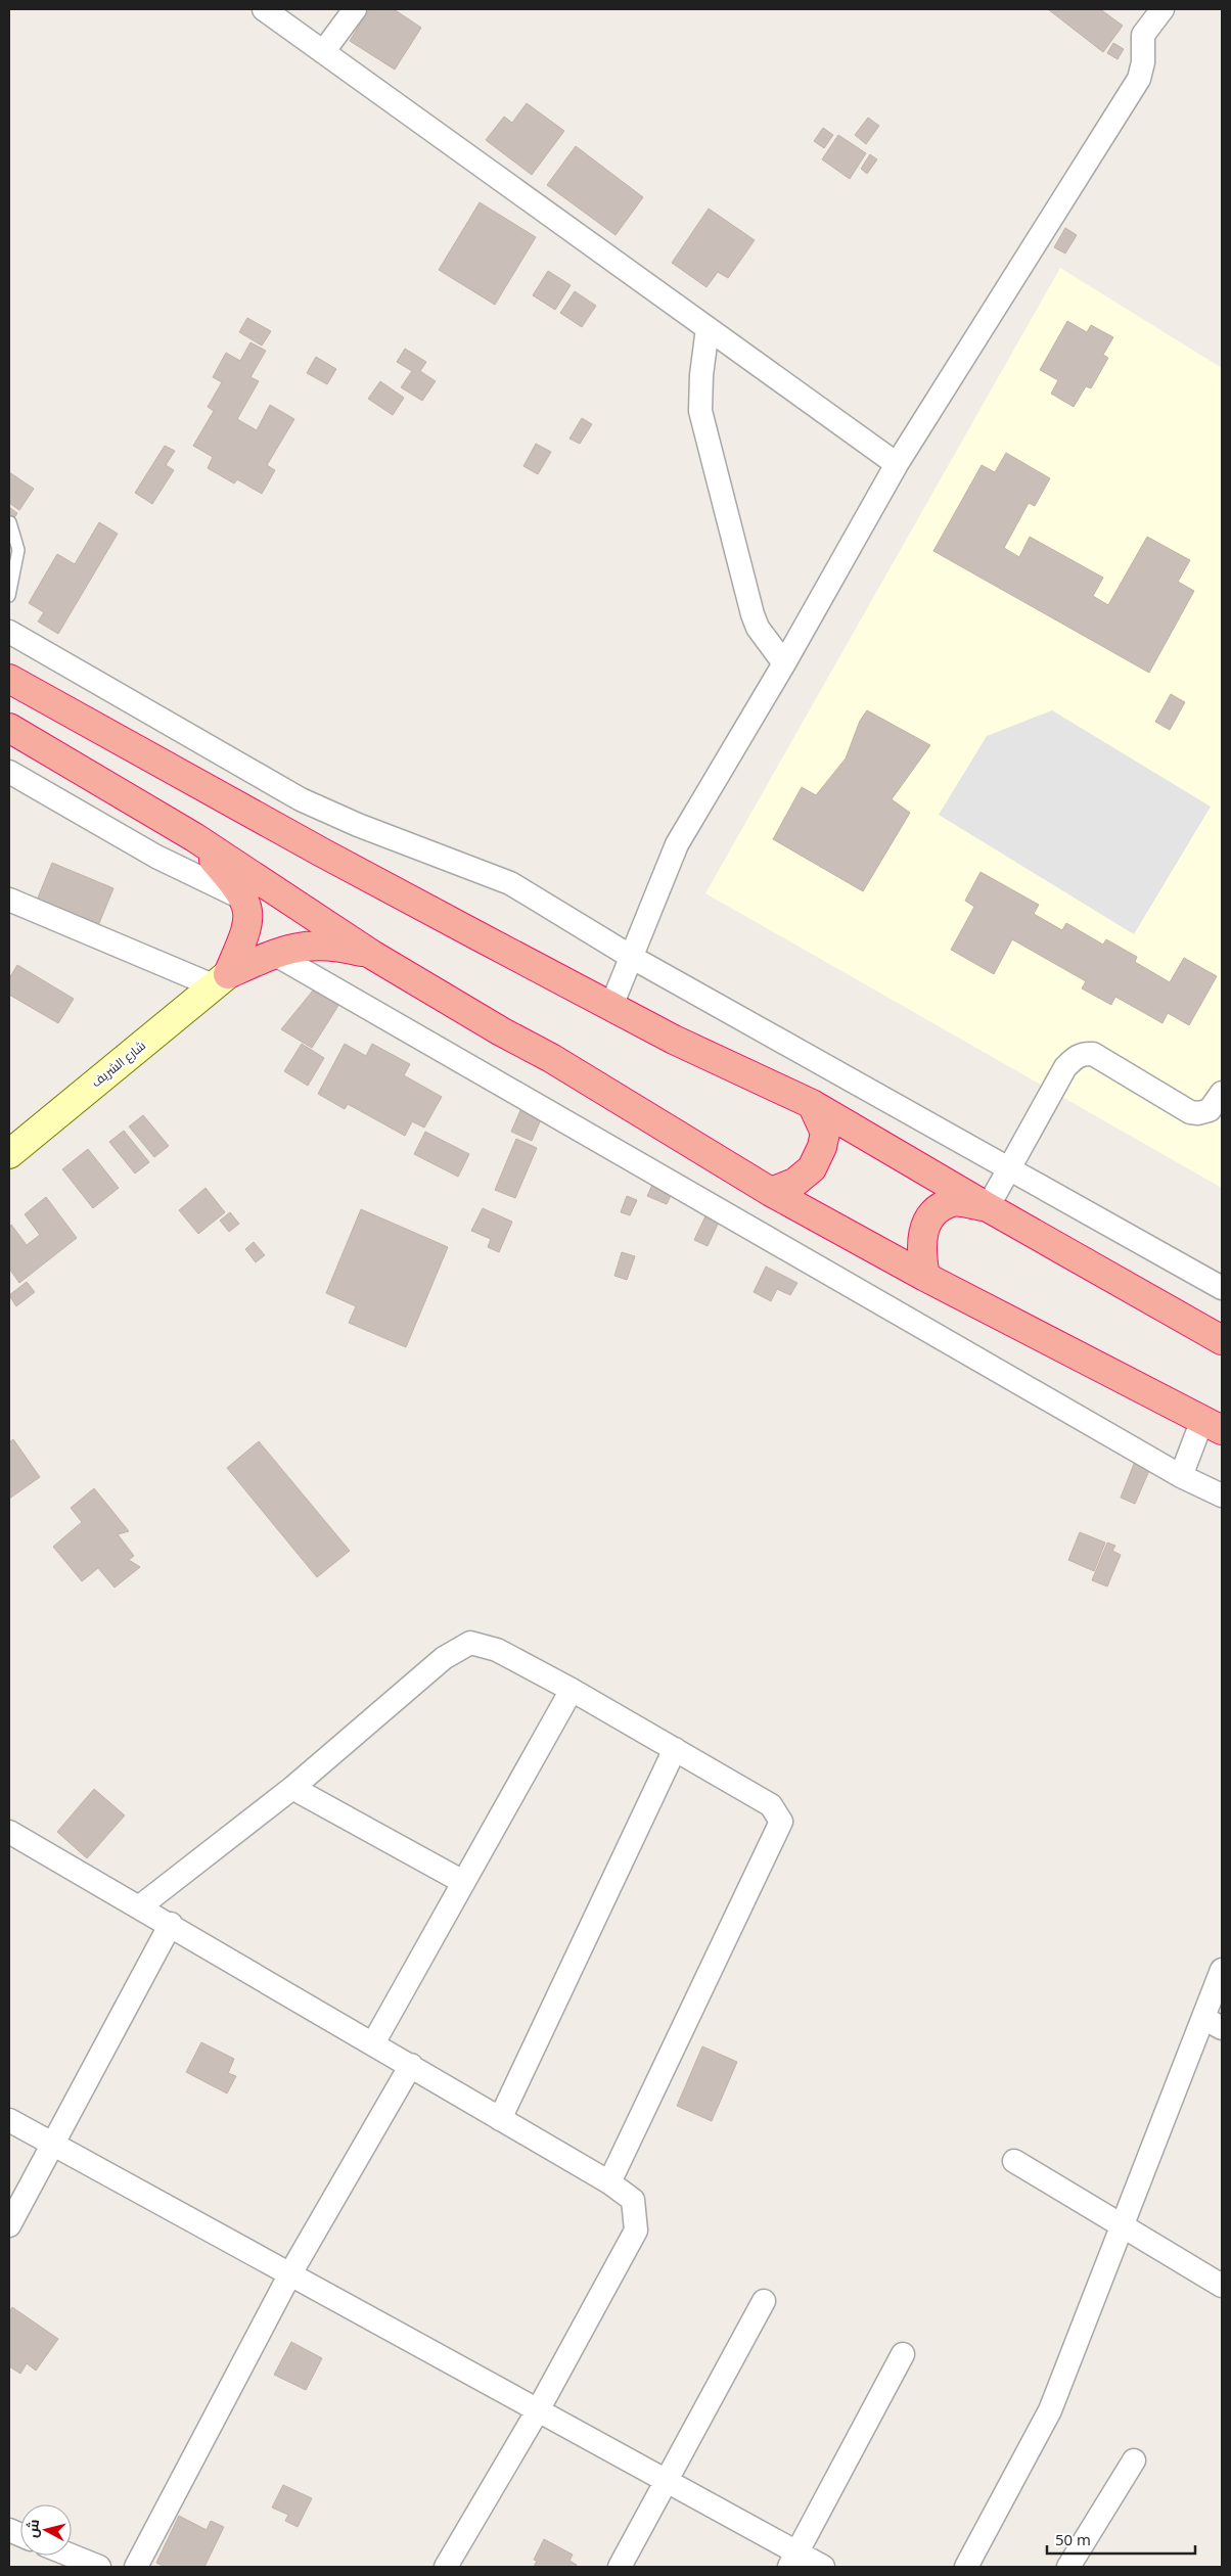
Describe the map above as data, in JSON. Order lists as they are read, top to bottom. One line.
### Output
{"streets":{"main road":["شارع الشريف"]},"scale_bar":"50 m","north":"left"}
